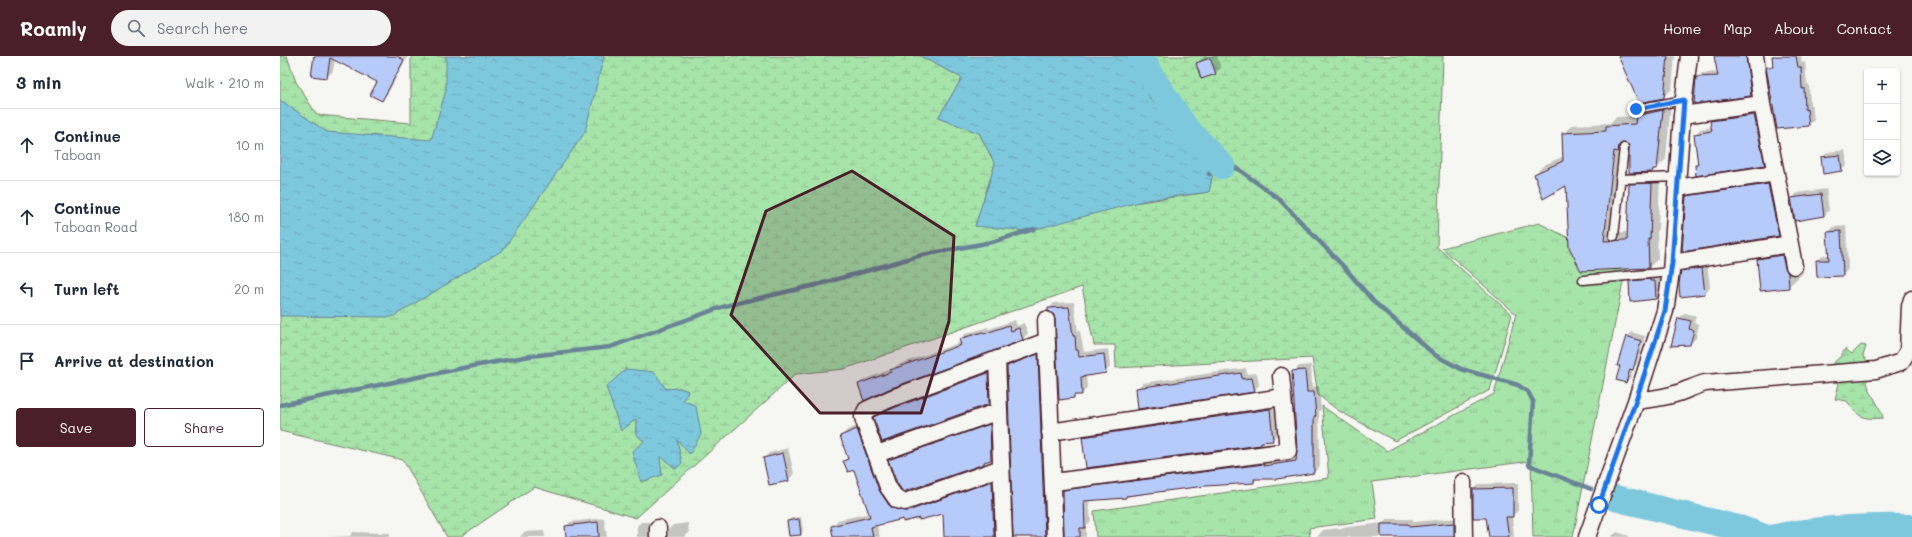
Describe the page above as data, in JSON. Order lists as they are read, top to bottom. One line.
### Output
{"page":{"header":"Roamly","search":"Search here","nav":["Home","Map","About","Contact"],"heading":["3 min","Walk · 210 m"],"map_buttons":["+","−"],"list":[["Continue","Taboan","10 m"],["Continue","Taboan Road","180 m"],["Turn left","20 m"],"Arrive at destination"],"buttons":["Save","Share"]}}
